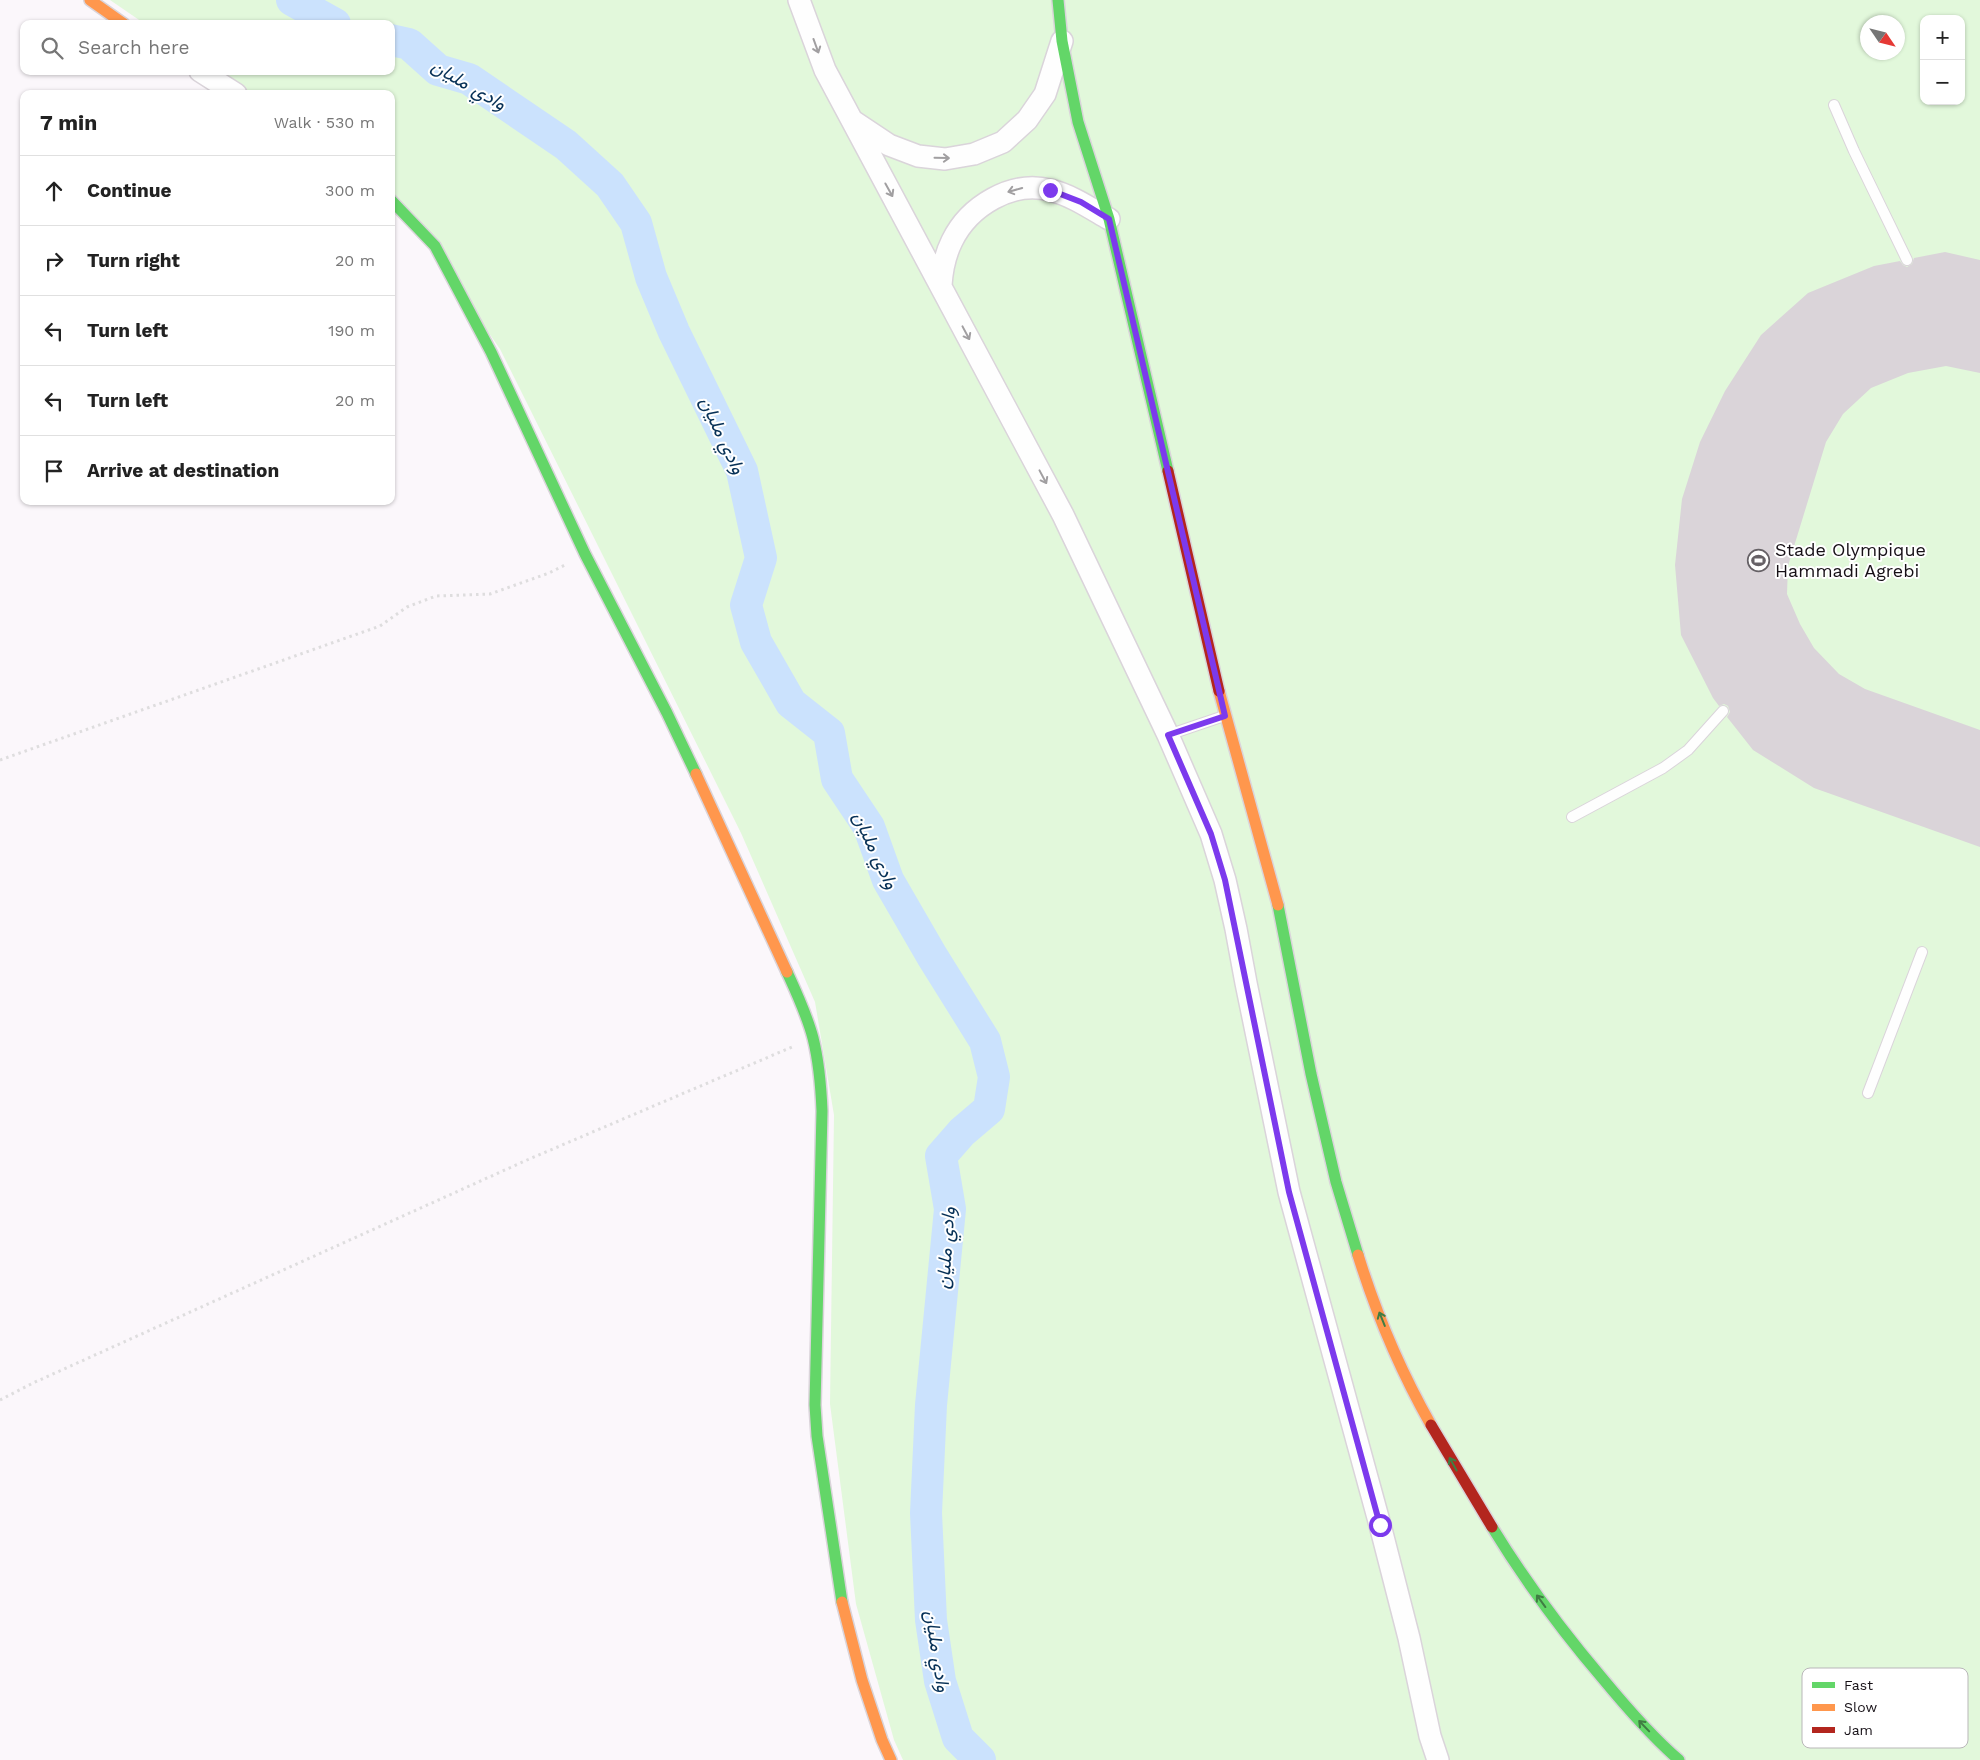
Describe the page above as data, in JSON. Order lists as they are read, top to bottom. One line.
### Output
{"water":["وادي مليان"],"places":{"sports":["Stade Olympique Hammadi Agrebi"]},"legend":["Fast","Slow","Jam"],"north":"bottom right","page":{"map_buttons":["+","−"],"search":"Search here","heading":["7 min","Walk · 530 m"],"list":[["Continue","300 m"],["Turn right","20 m"],["Turn left","190 m"],["Turn left","20 m"],"Arrive at destination"]}}
